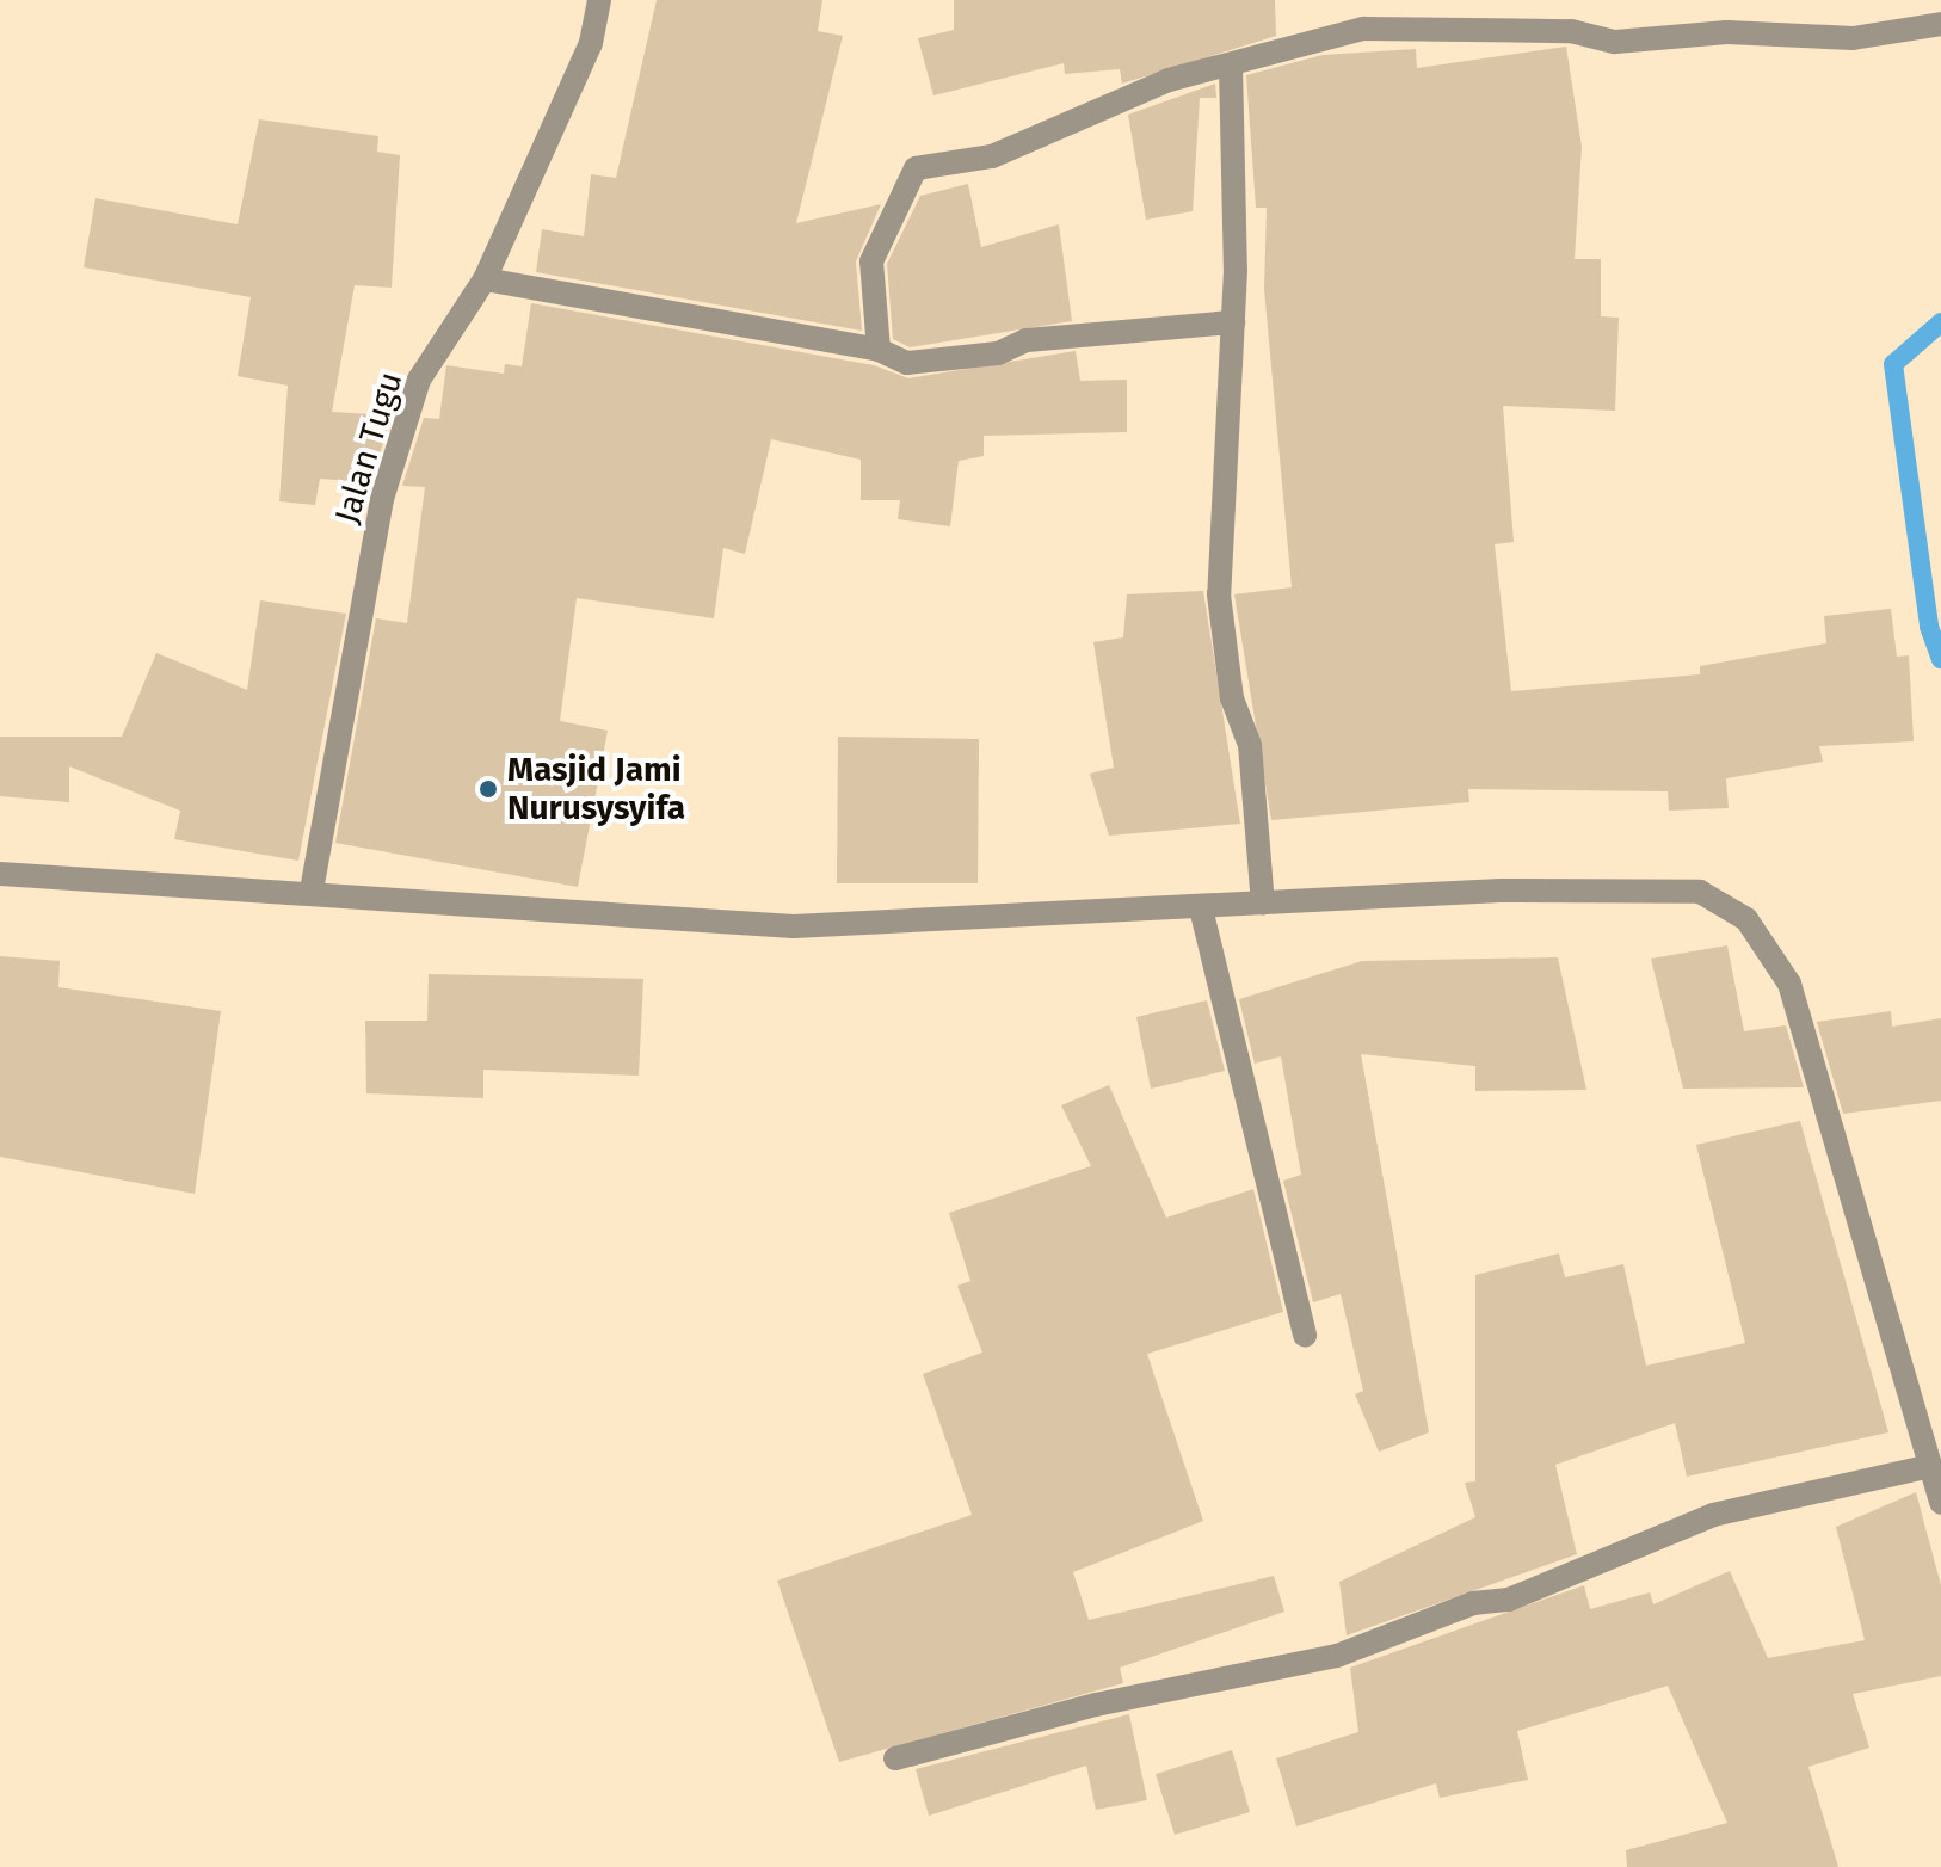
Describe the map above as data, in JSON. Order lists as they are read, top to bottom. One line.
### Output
{"streets":{"street":["Jalan Tugu"]},"places":["Masjid Jami Nurusysyifa"]}
